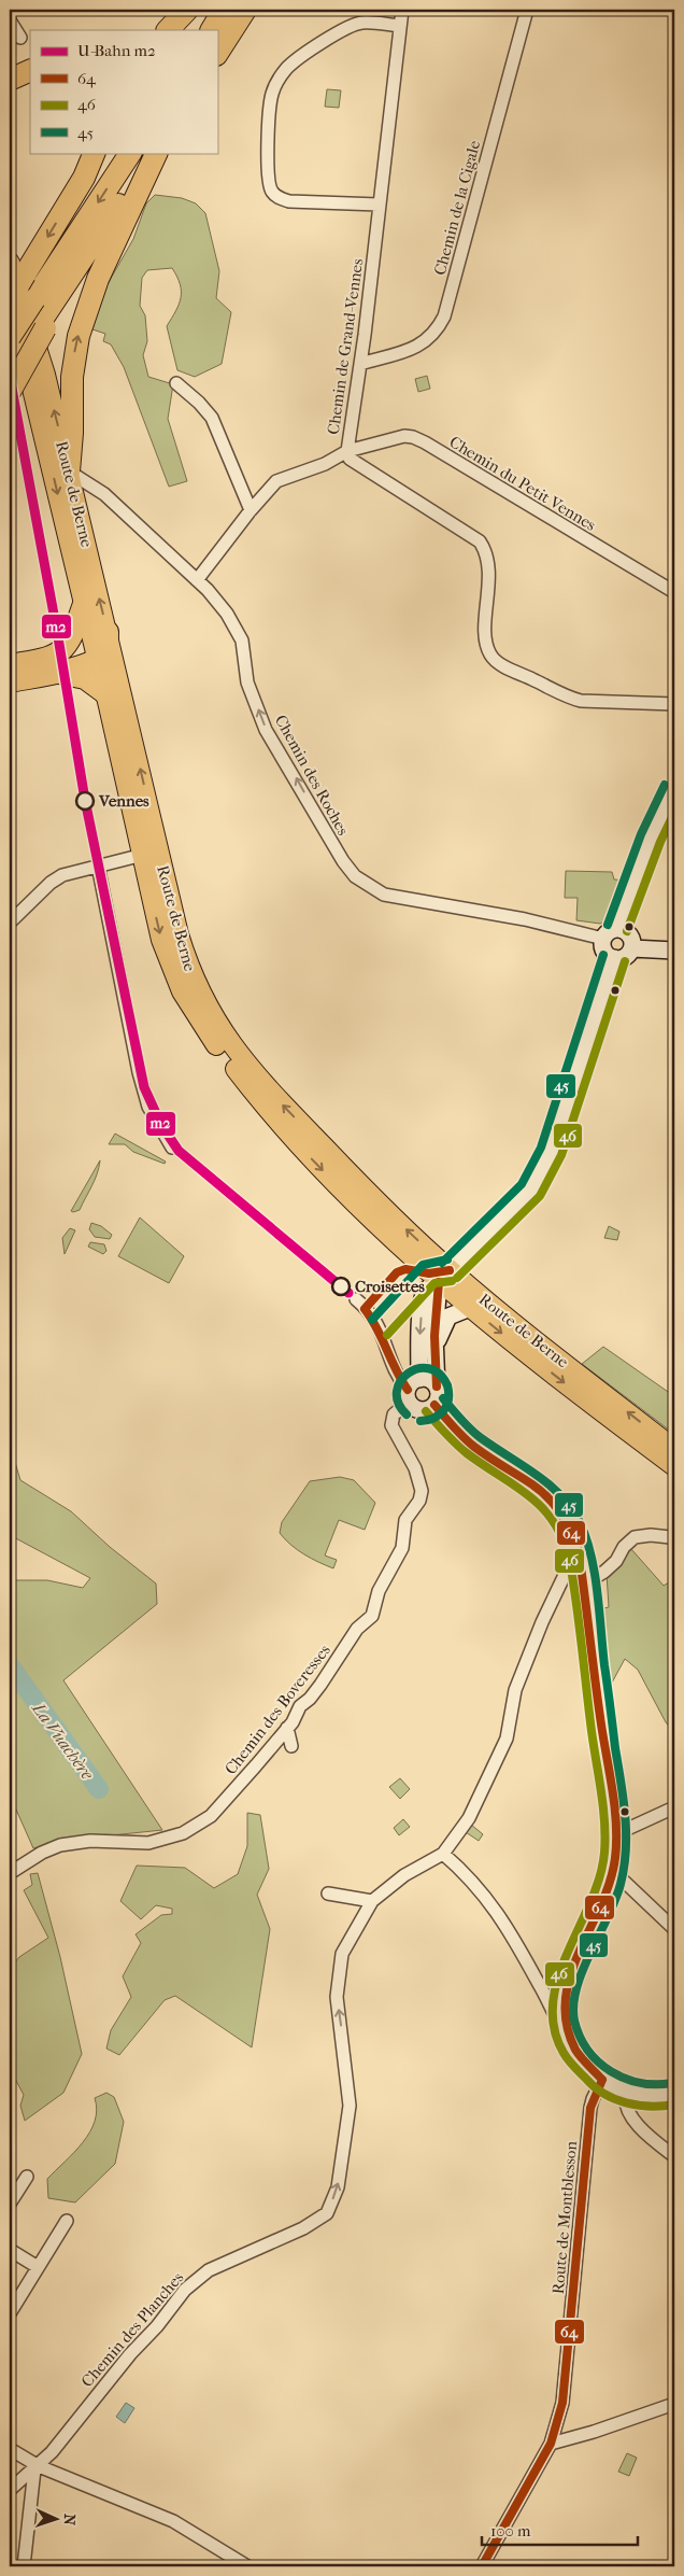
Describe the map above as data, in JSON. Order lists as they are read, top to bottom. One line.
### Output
{"streets":{"main road":["Route de Berne"],"street":["Chemin de la Cigale","Chemin de Grand-Vennes","Chemin du Petit Vennes","Chemin des Roches","Chemin des Boveresses","Route de Montblesson","Chemin des Planches"]},"crossings":[["Chemin de la Cigale","Chemin de Grand-Vennes"],["Chemin de Grand-Vennes","Chemin du Petit Vennes"],["Chemin de Grand-Vennes","Chemin des Roches"],["Route de Berne","Chemin des Roches"]],"one_way":["Chemin des Roches","Chemin des Planches"],"water":["La Vuachère"],"places":["Vennes","Croisettes"],"lines":["metro line m2","transit line 45","transit line 46","transit line 64"],"legend":["U-Bahn m2","64","46","45"],"scale_bar":"100 m","north":"right"}
